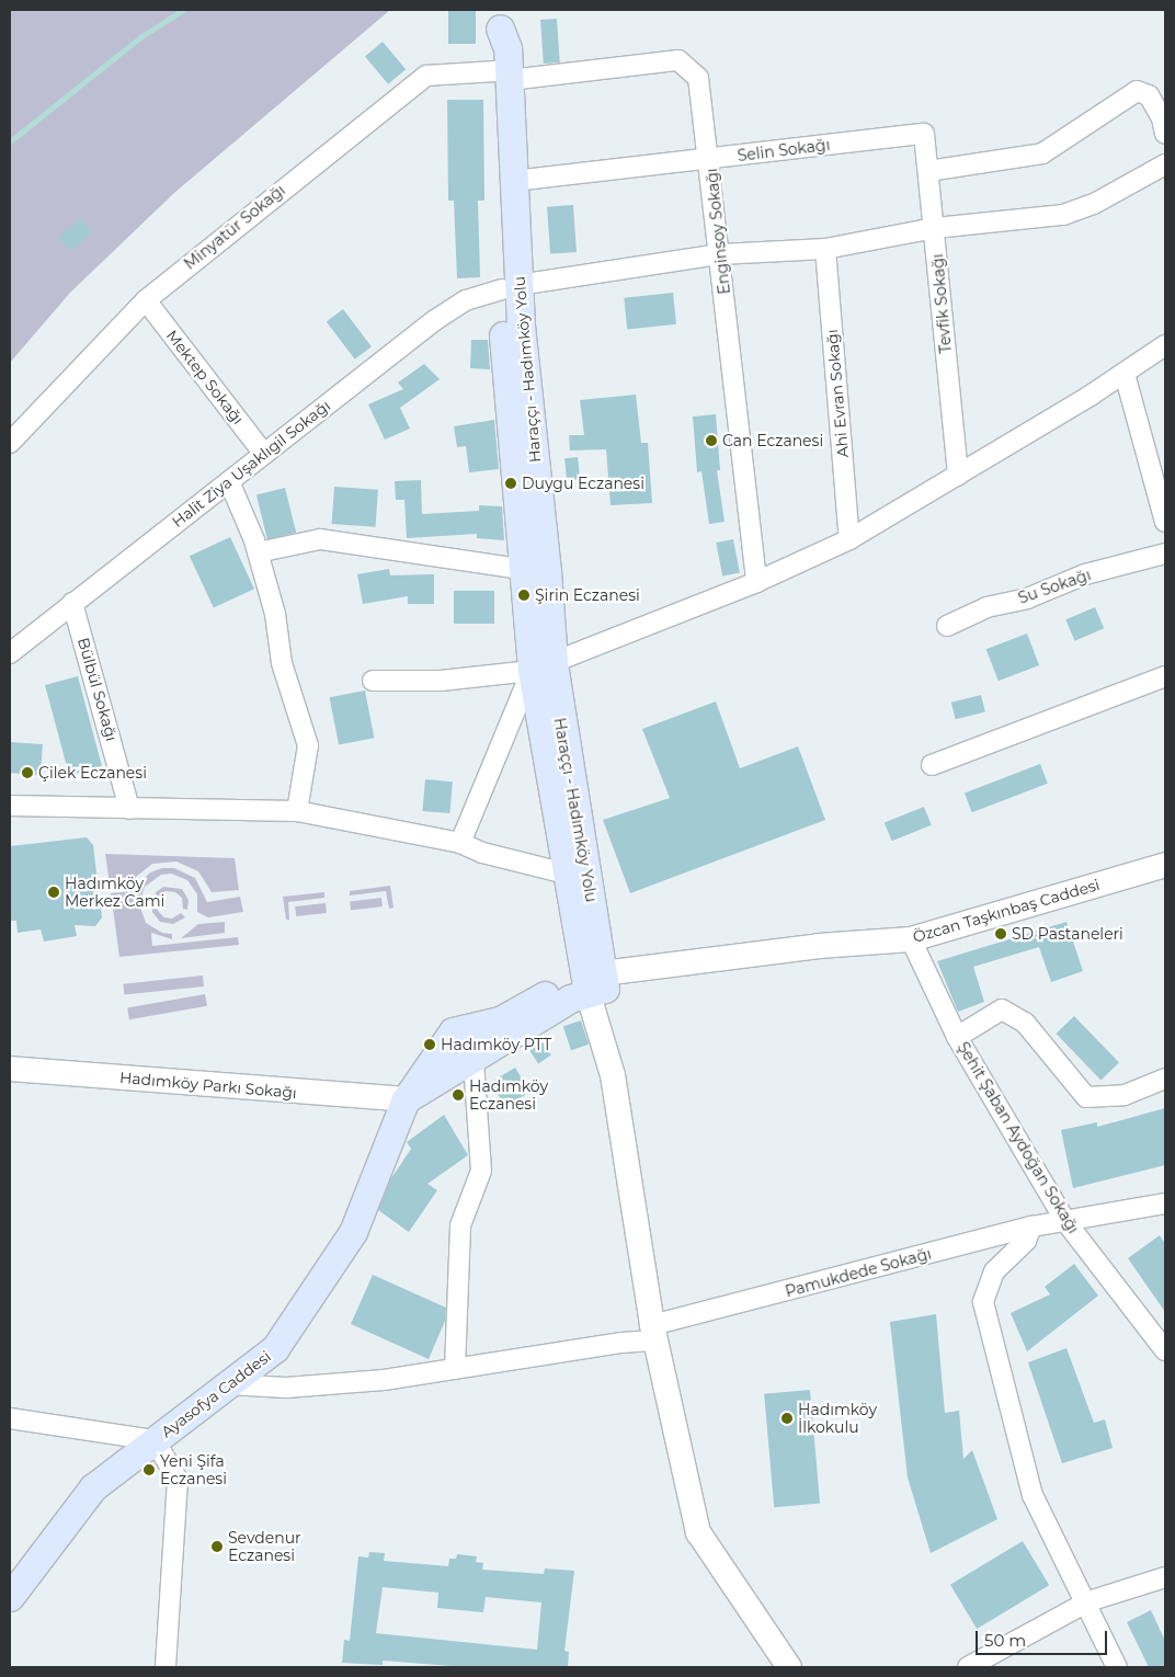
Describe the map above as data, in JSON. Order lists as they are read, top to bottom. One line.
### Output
{"streets":{"main road":["Haraççı - Hadımköy Yolu","Ayasofya Caddesi"],"street":["Selin Sokağı","Minyatür Sokağı","Enginsoy Sokağı","Tevfik Sokağı","Mektep Sokağı","Ahi Evran Sokağı","Halit Ziya Uşaklıgil Sokağı","Su Sokağı","Bülbül Sokağı","Özcan Taşkınbaş Caddesi","Hadımköy Parkı Sokağı","Şehit Şaban Aydoğan Sokağı","Pamukdede Sokağı"]},"crossings":[["Selin Sokağı","Enginsoy Sokağı"],["Selin Sokağı","Tevfik Sokağı"],["Selin Sokağı","Haraççı - Hadımköy Yolu"],["Minyatür Sokağı","Enginsoy Sokağı"],["Minyatür Sokağı","Haraççı - Hadımköy Yolu"],["Minyatür Sokağı","Mektep Sokağı"],["Enginsoy Sokağı","Haraççı - Hadımköy Yolu"],["Enginsoy Sokağı","Halit Ziya Uşaklıgil Sokağı"],["Tevfik Sokağı","Halit Ziya Uşaklıgil Sokağı"],["Haraççı - Hadımköy Yolu","Halit Ziya Uşaklıgil Sokağı"],["Haraççı - Hadımköy Yolu","Özcan Taşkınbaş Caddesi"],["Haraççı - Hadımköy Yolu","Ayasofya Caddesi"],["Mektep Sokağı","Halit Ziya Uşaklıgil Sokağı"],["Ahi Evran Sokağı","Halit Ziya Uşaklıgil Sokağı"],["Halit Ziya Uşaklıgil Sokağı","Bülbül Sokağı"],["Özcan Taşkınbaş Caddesi","Şehit Şaban Aydoğan Sokağı"],["Özcan Taşkınbaş Caddesi","Ayasofya Caddesi"],["Hadımköy Parkı Sokağı","Ayasofya Caddesi"],["Şehit Şaban Aydoğan Sokağı","Pamukdede Sokağı"],["Pamukdede Sokağı","Ayasofya Caddesi"]],"places":["Can Eczanesi","Duygu Eczanesi","Şirin Eczanesi","Çilek Eczanesi","Hadımköy Merkez Cami","SD Pastaneleri","Hadımköy PTT","Hadımköy Eczanesi","Hadımköy İlkokulu","Yeni Şifa Eczanesi","Sevdenur Eczanesi"],"scale_bar":"50 m"}
